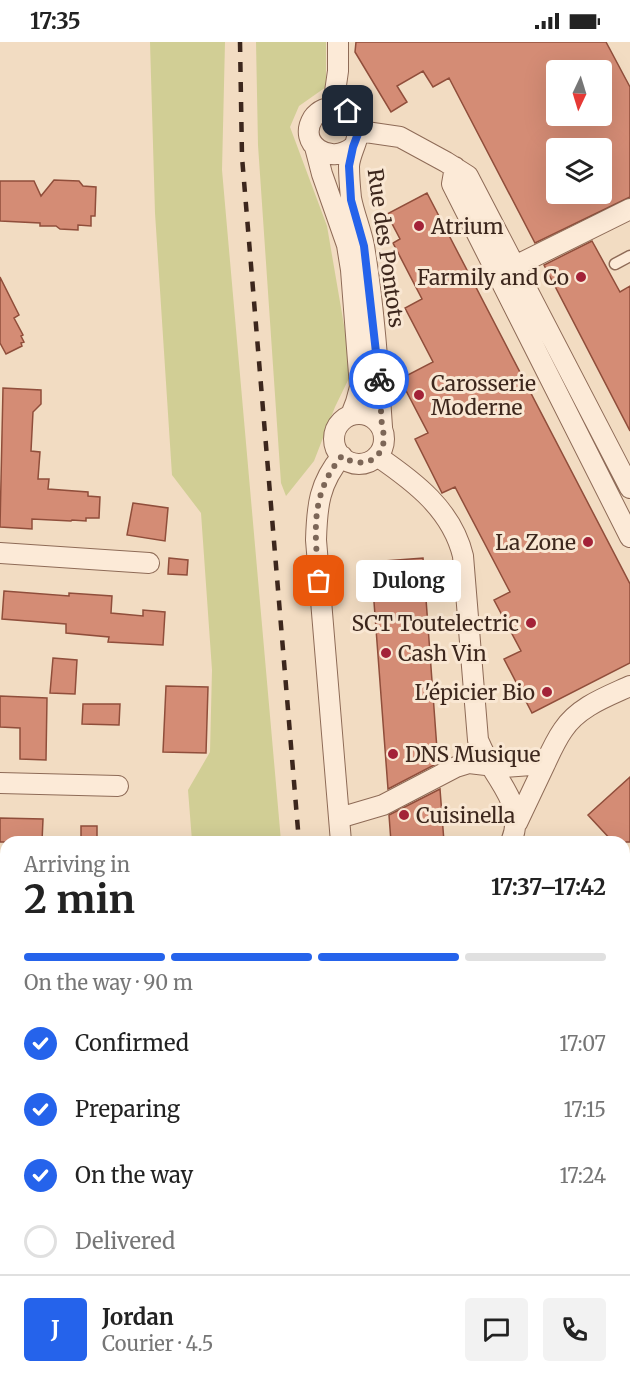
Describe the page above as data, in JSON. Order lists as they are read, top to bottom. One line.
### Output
{"streets":{"street":["Rue des Pontots"]},"places":["Atrium","Farmily and Co","Carosserie Moderne","La Zone","Dulong","SCT Toutelectric","Cash Vin","L'épicier Bio","DNS Musique","Cuisinella"],"north":"bottom","page":{"status":"17:35","bubble":"Dulong","heading":["2 min","Arriving in","17:37–17:42"],"panel":["Jordan","Courier · 4.5"],"bar":"On the way · 90 m","list":[["Confirmed","17:07"],["Preparing","17:15"],["On the way","17:24"],"Delivered"],"round":"J"}}
